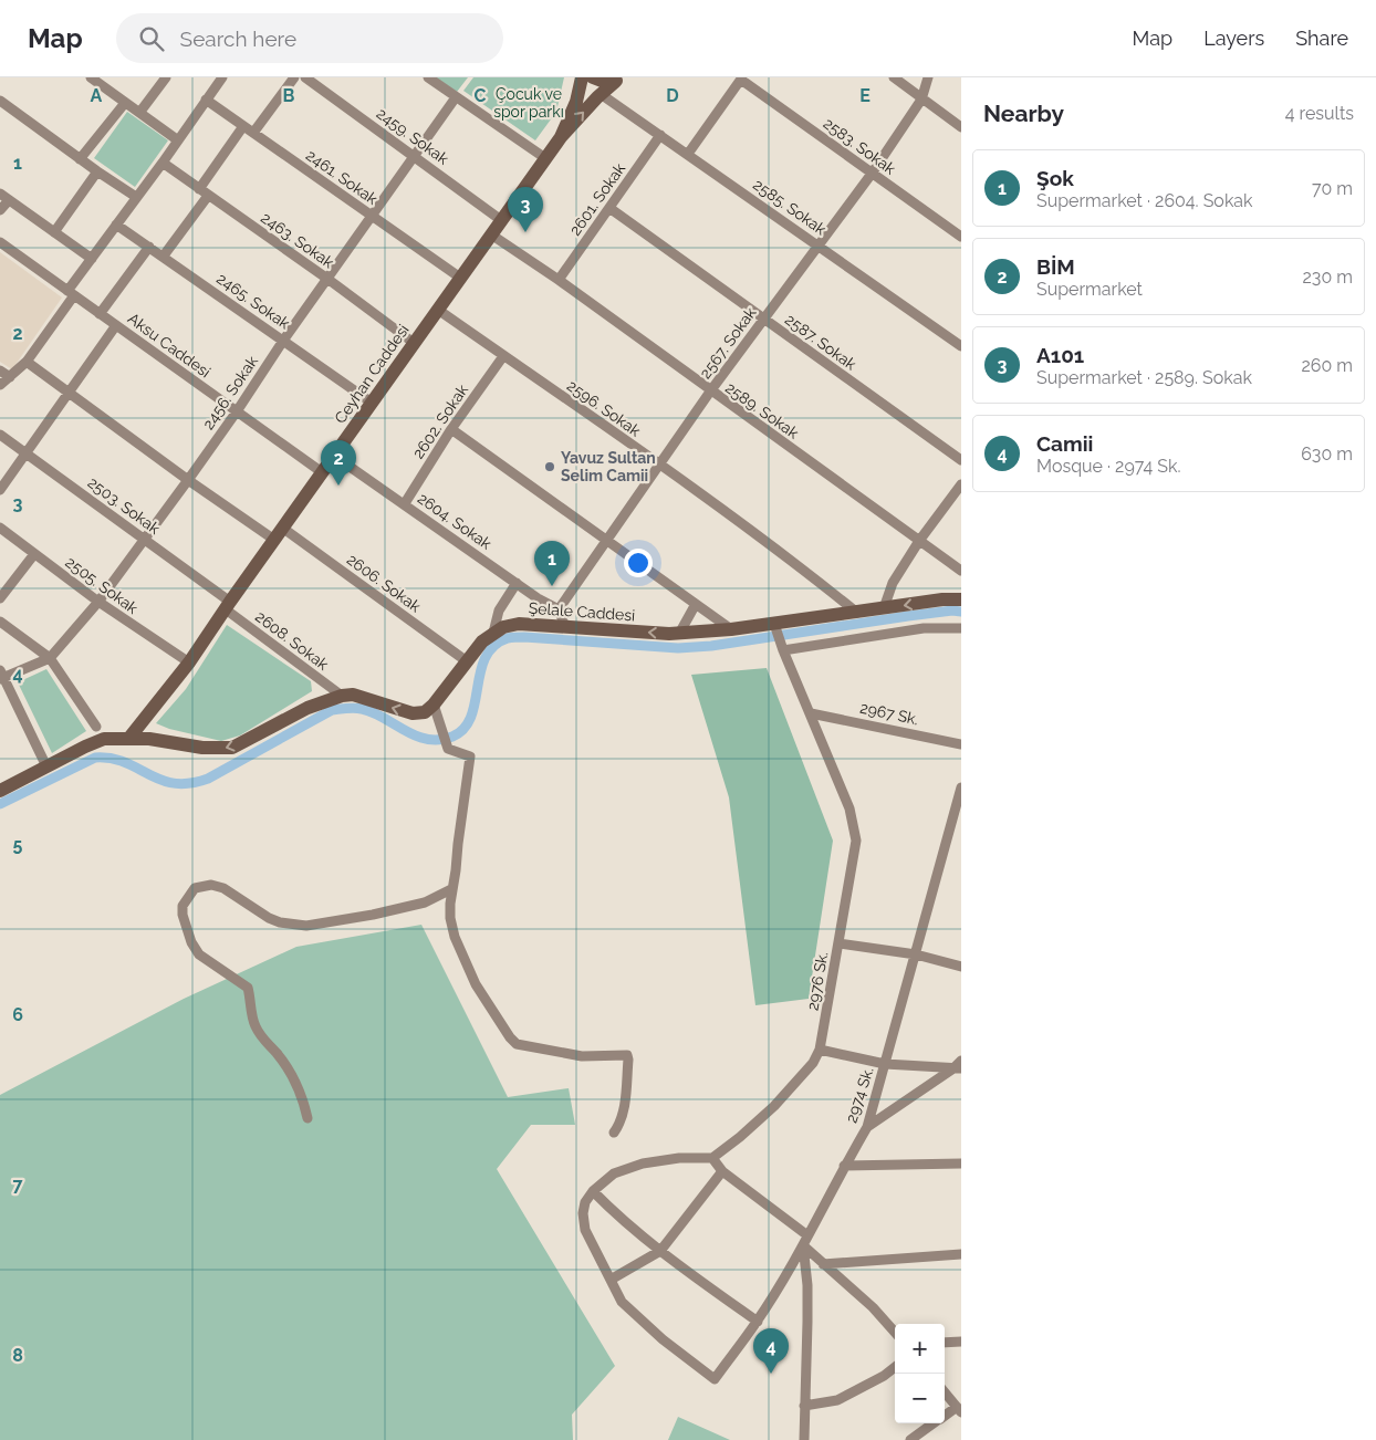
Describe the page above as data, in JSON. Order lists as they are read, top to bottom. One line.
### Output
{"streets":{"street":["2459. Sokak","2583. Sokak","2461. Sokak","2601. Sokak","2585. Sokak","2463. Sokak","2465. Sokak","2587. Sokak","2567. Sokak","Aksu Caddesi","Ceyhan Caddesi","2456. Sokak","2596. Sokak","2589. Sokak","2602. Sokak","2503. Sokak","2604. Sokak","2606. Sokak","2505. Sokak","Şelale Caddesi","2608. Sokak","2967 Sk.","2976 Sk.","2974 Sk."]},"crossings":[["2459. Sokak","Ceyhan Caddesi"],["2459. Sokak","2456. Sokak"],["2583. Sokak","2567. Sokak"],["2461. Sokak","Ceyhan Caddesi"],["2461. Sokak","2456. Sokak"],["2601. Sokak","2585. Sokak"],["2601. Sokak","2587. Sokak"],["2601. Sokak","2589. Sokak"],["2585. Sokak","2567. Sokak"],["2585. Sokak","Ceyhan Caddesi"],["2463. Sokak","Ceyhan Caddesi"],["2463. Sokak","2456. Sokak"],["2465. Sokak","Ceyhan Caddesi"],["2465. Sokak","2456. Sokak"],["2587. Sokak","2567. Sokak"],["2567. Sokak","2596. Sokak"],["2567. Sokak","2589. Sokak"],["2567. Sokak","2604. Sokak"],["Aksu Caddesi","Ceyhan Caddesi"],["Aksu Caddesi","2456. Sokak"],["Ceyhan Caddesi","2596. Sokak"],["Ceyhan Caddesi","2589. Sokak"],["Ceyhan Caddesi","2503. Sokak"],["Ceyhan Caddesi","2604. Sokak"],["Ceyhan Caddesi","2606. Sokak"],["Ceyhan Caddesi","2505. Sokak"],["Ceyhan Caddesi","2608. Sokak"],["2456. Sokak","2503. Sokak"],["2456. Sokak","2505. Sokak"],["2596. Sokak","2602. Sokak"],["2596. Sokak","Şelale Caddesi"],["2602. Sokak","2604. Sokak"],["2503. Sokak","2608. Sokak"],["2606. Sokak","Şelale Caddesi"],["Şelale Caddesi","2976 Sk."],["2967 Sk.","2976 Sk."]],"parks":["Çocuk ve spor parkı"],"places":["Yavuz Sultan Selim Camii"],"page":{"header":"Map","search":"Search here","nav":["Map","Layers","Share"],"heading":["Nearby","4 results"],"list":[{"mark":"1","name":"Şok","note":"Supermarket · 2604. Sokak","value":"70 m"},{"mark":"2","name":"BİM","note":"Supermarket","value":"230 m"},{"mark":"3","name":"A101","note":"Supermarket · 2589. Sokak","value":"260 m"},{"mark":"4","name":"Camii","note":"Mosque · 2974 Sk.","value":"630 m"}],"pins":["3","2","1","4"],"map_buttons":["+","−"]},"grid":{"columns":["A","B","C","D","E"],"rows":["1","2","3","4","5","6","7","8"]}}
